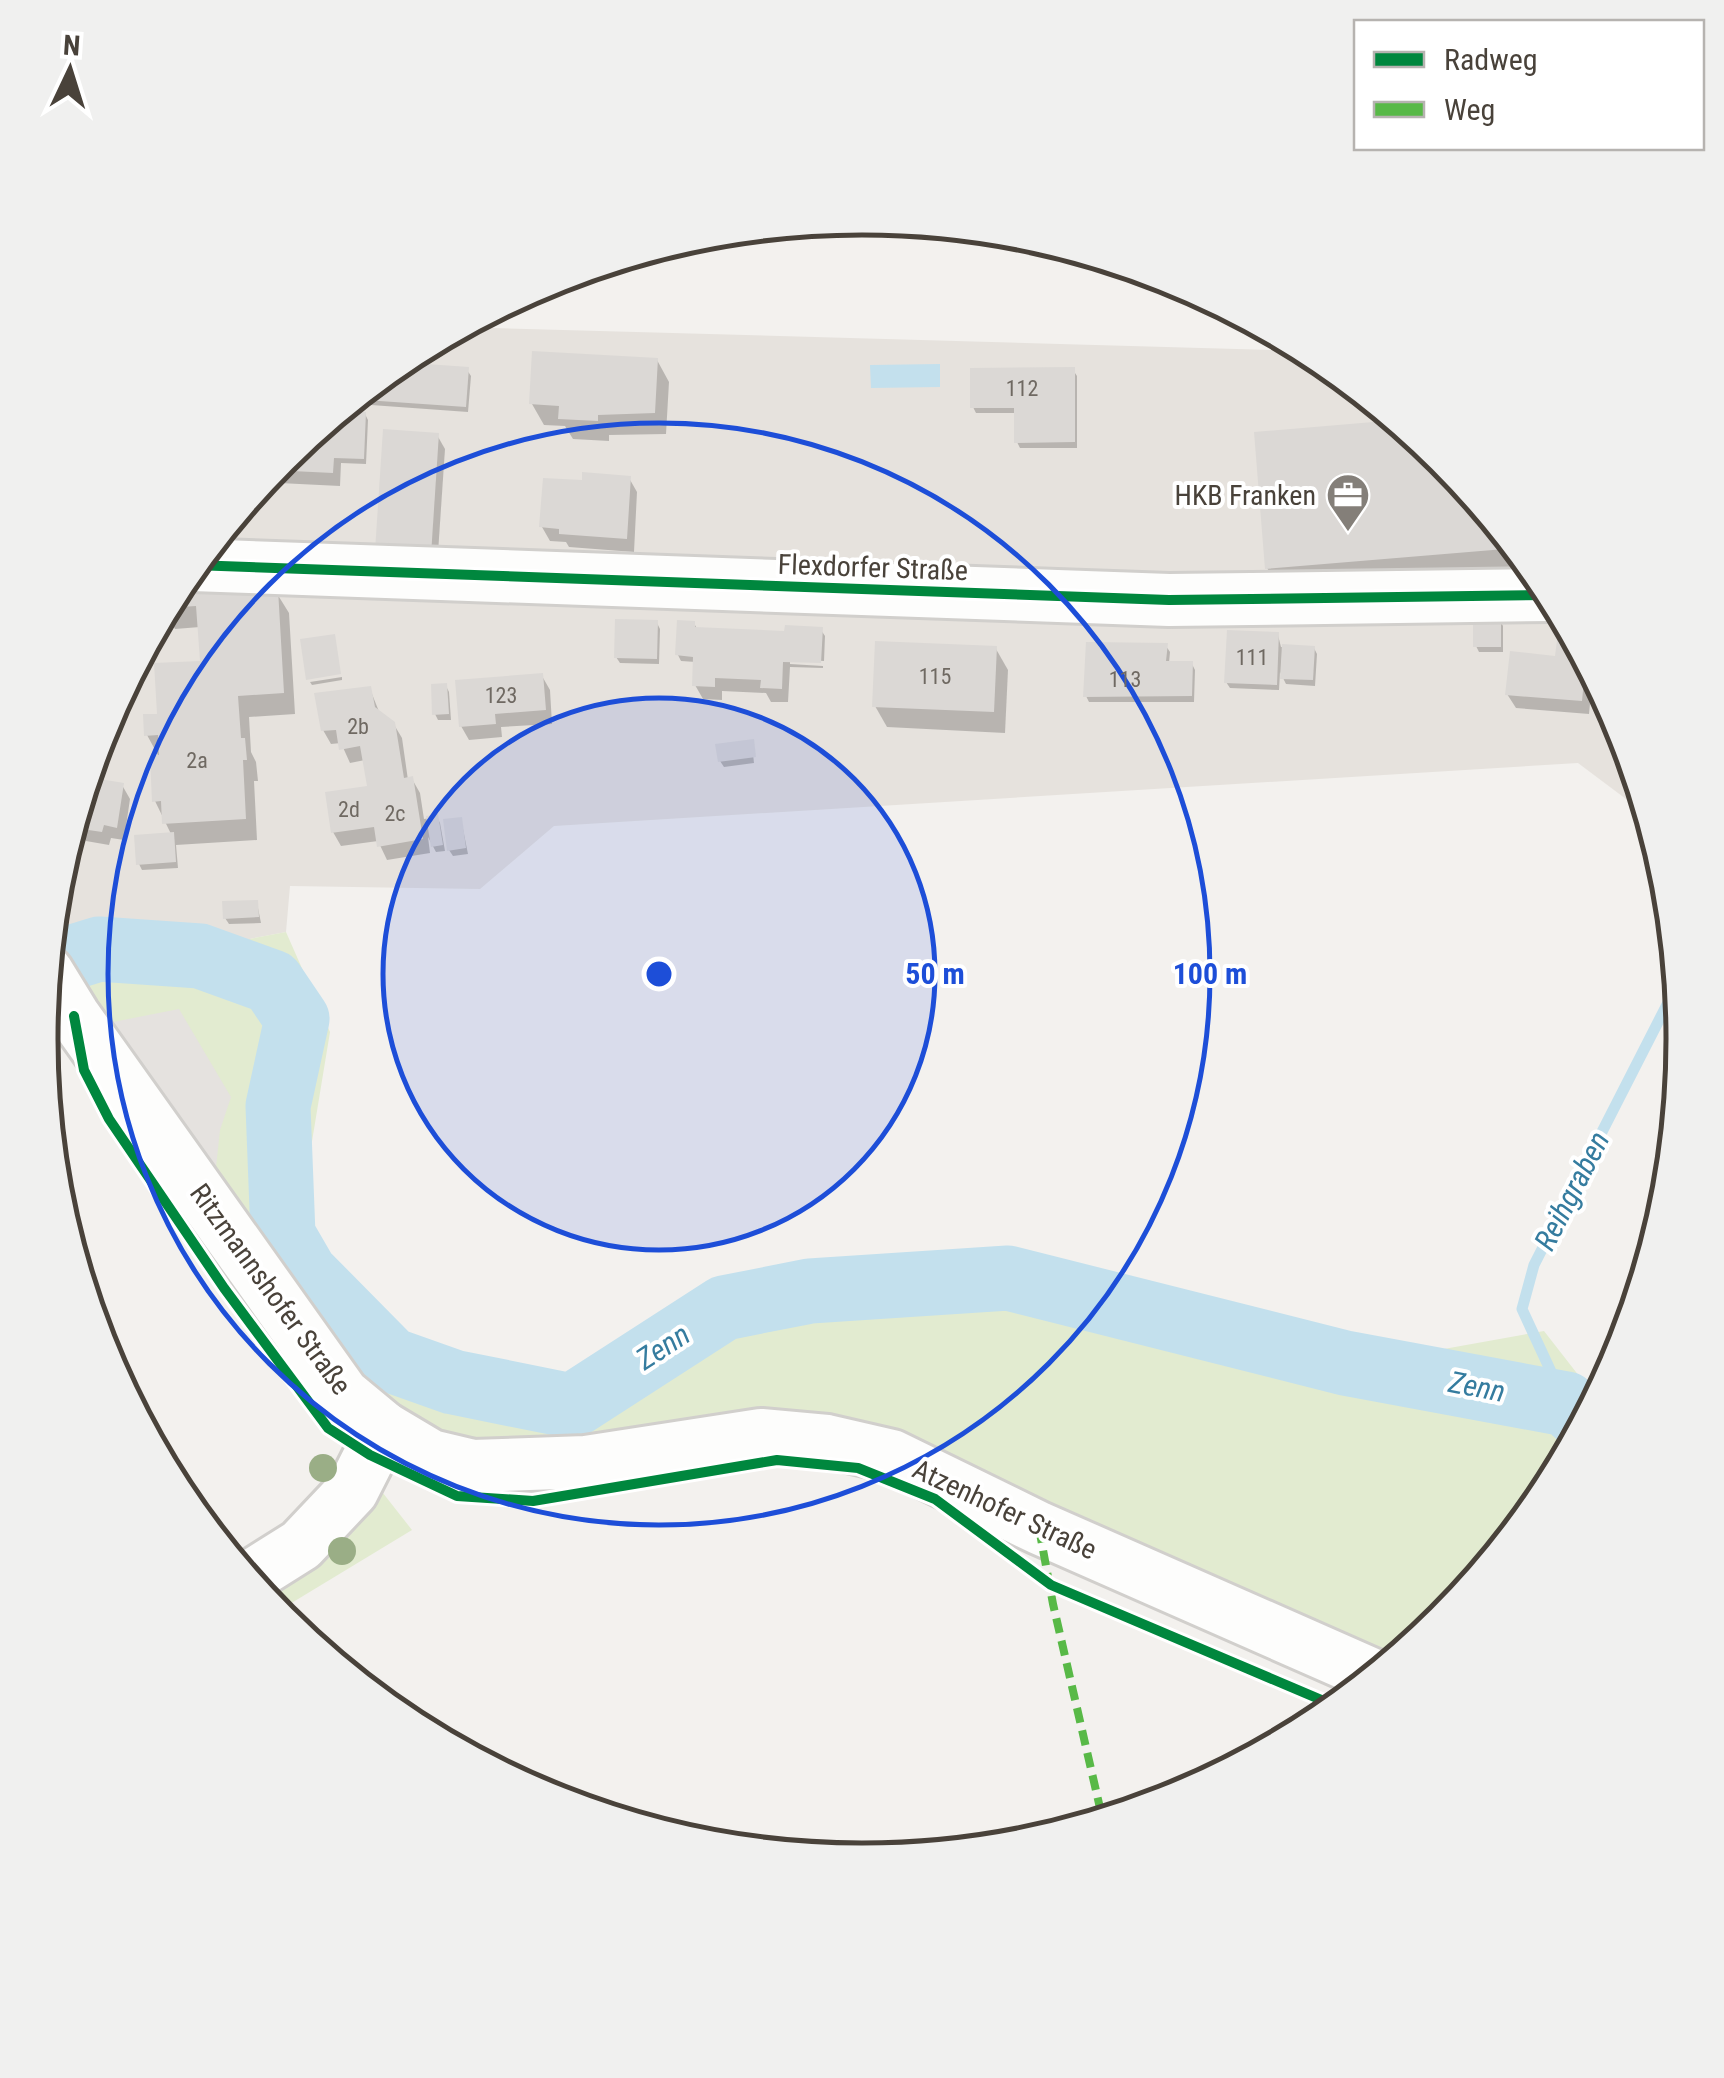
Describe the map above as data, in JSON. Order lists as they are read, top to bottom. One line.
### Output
{"streets":{"street":["Flexdorfer Straße","Ritzmannshofer Straße","Atzenhofer Straße"]},"crossings":[["Ritzmannshofer Straße","Atzenhofer Straße"]],"water":["Reihgraben","Zenn"],"places":{"office":["HKB Franken"]},"house_numbers":["112","111","115","113","123","2b","2a","2d","2c"],"legend":["Radweg","Weg"],"north":"top","rings":["50 m","100 m"]}
